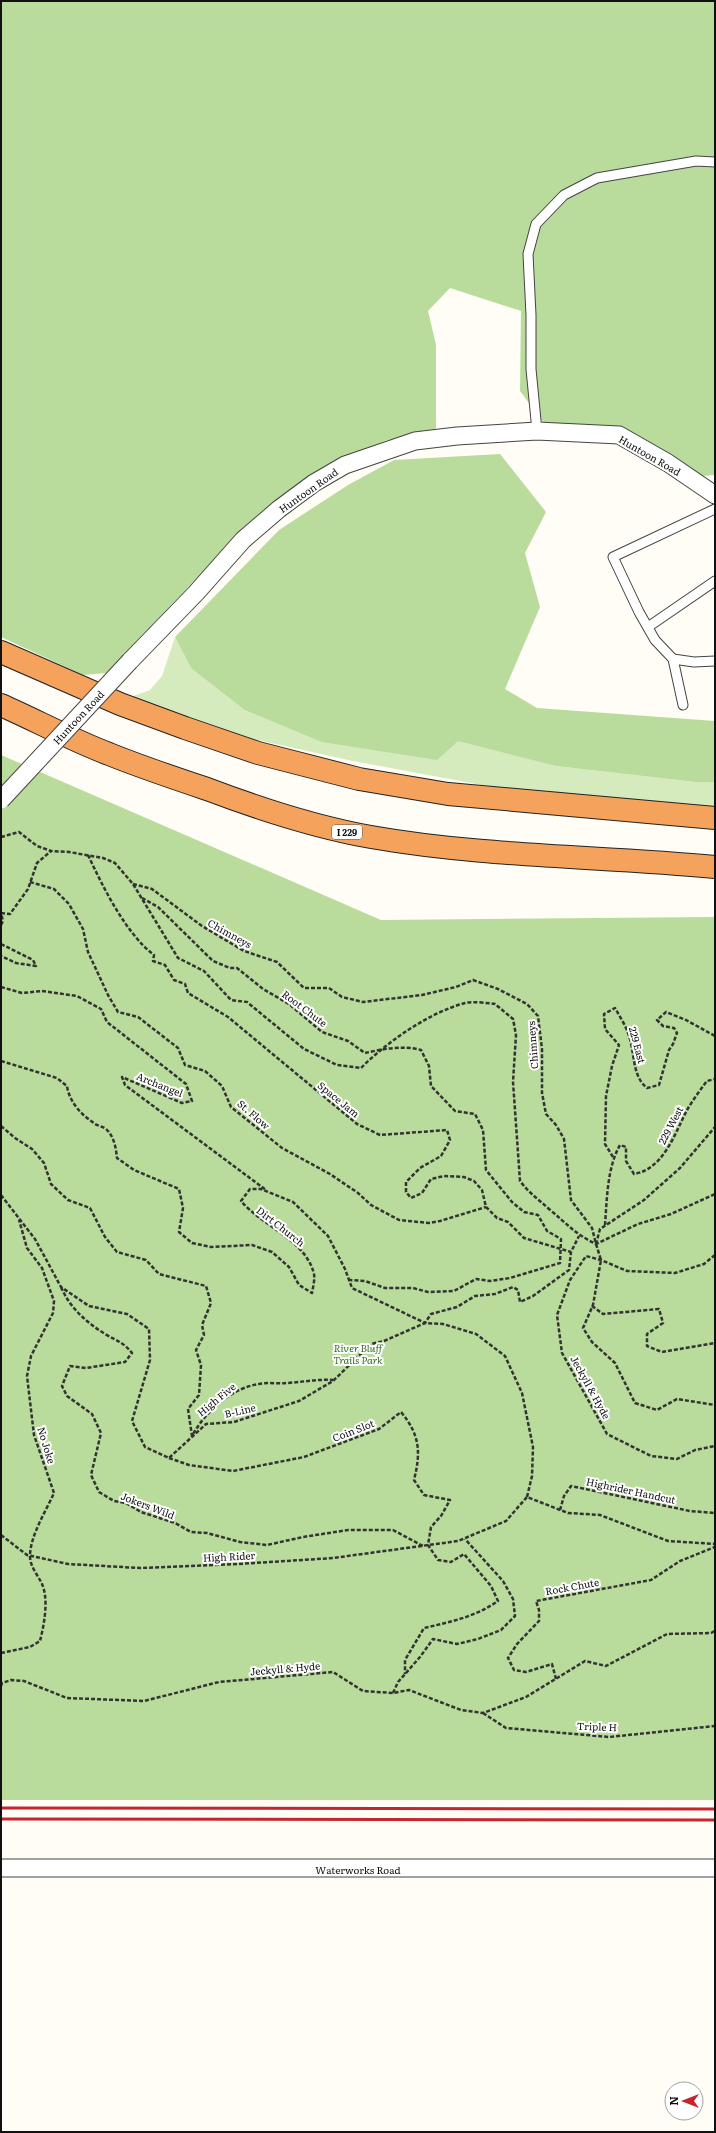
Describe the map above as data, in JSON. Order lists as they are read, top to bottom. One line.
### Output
{"streets":{"highway":["I 229"],"street":["Huntoon Road","Waterworks Road"],"path":["Chimneys","Root Chute","229 East","Archangel","Space Jam","St. Flow","229 West","Dirt Church","Jeckyll & Hyde","High Five","B-Line","Coin Slot","No Joke","Highrider Handcut","Jokers Wild","High Rider","Rock Chute","Triple H"]},"crossings":[["Chimneys","Jeckyll & Hyde"],["229 East","229 West"],["Archangel","Dirt Church"],["Space Jam","St. Flow"],["Dirt Church","B-Line"],["Jeckyll & Hyde","Rock Chute"],["Jeckyll & Hyde","Triple H"],["High Five","B-Line"],["B-Line","Coin Slot"],["B-Line","High Rider"],["Coin Slot","High Rider"],["No Joke","High Rider"],["Jokers Wild","High Rider"]],"parks":["River Bluff Trails Park"],"north":"left"}
